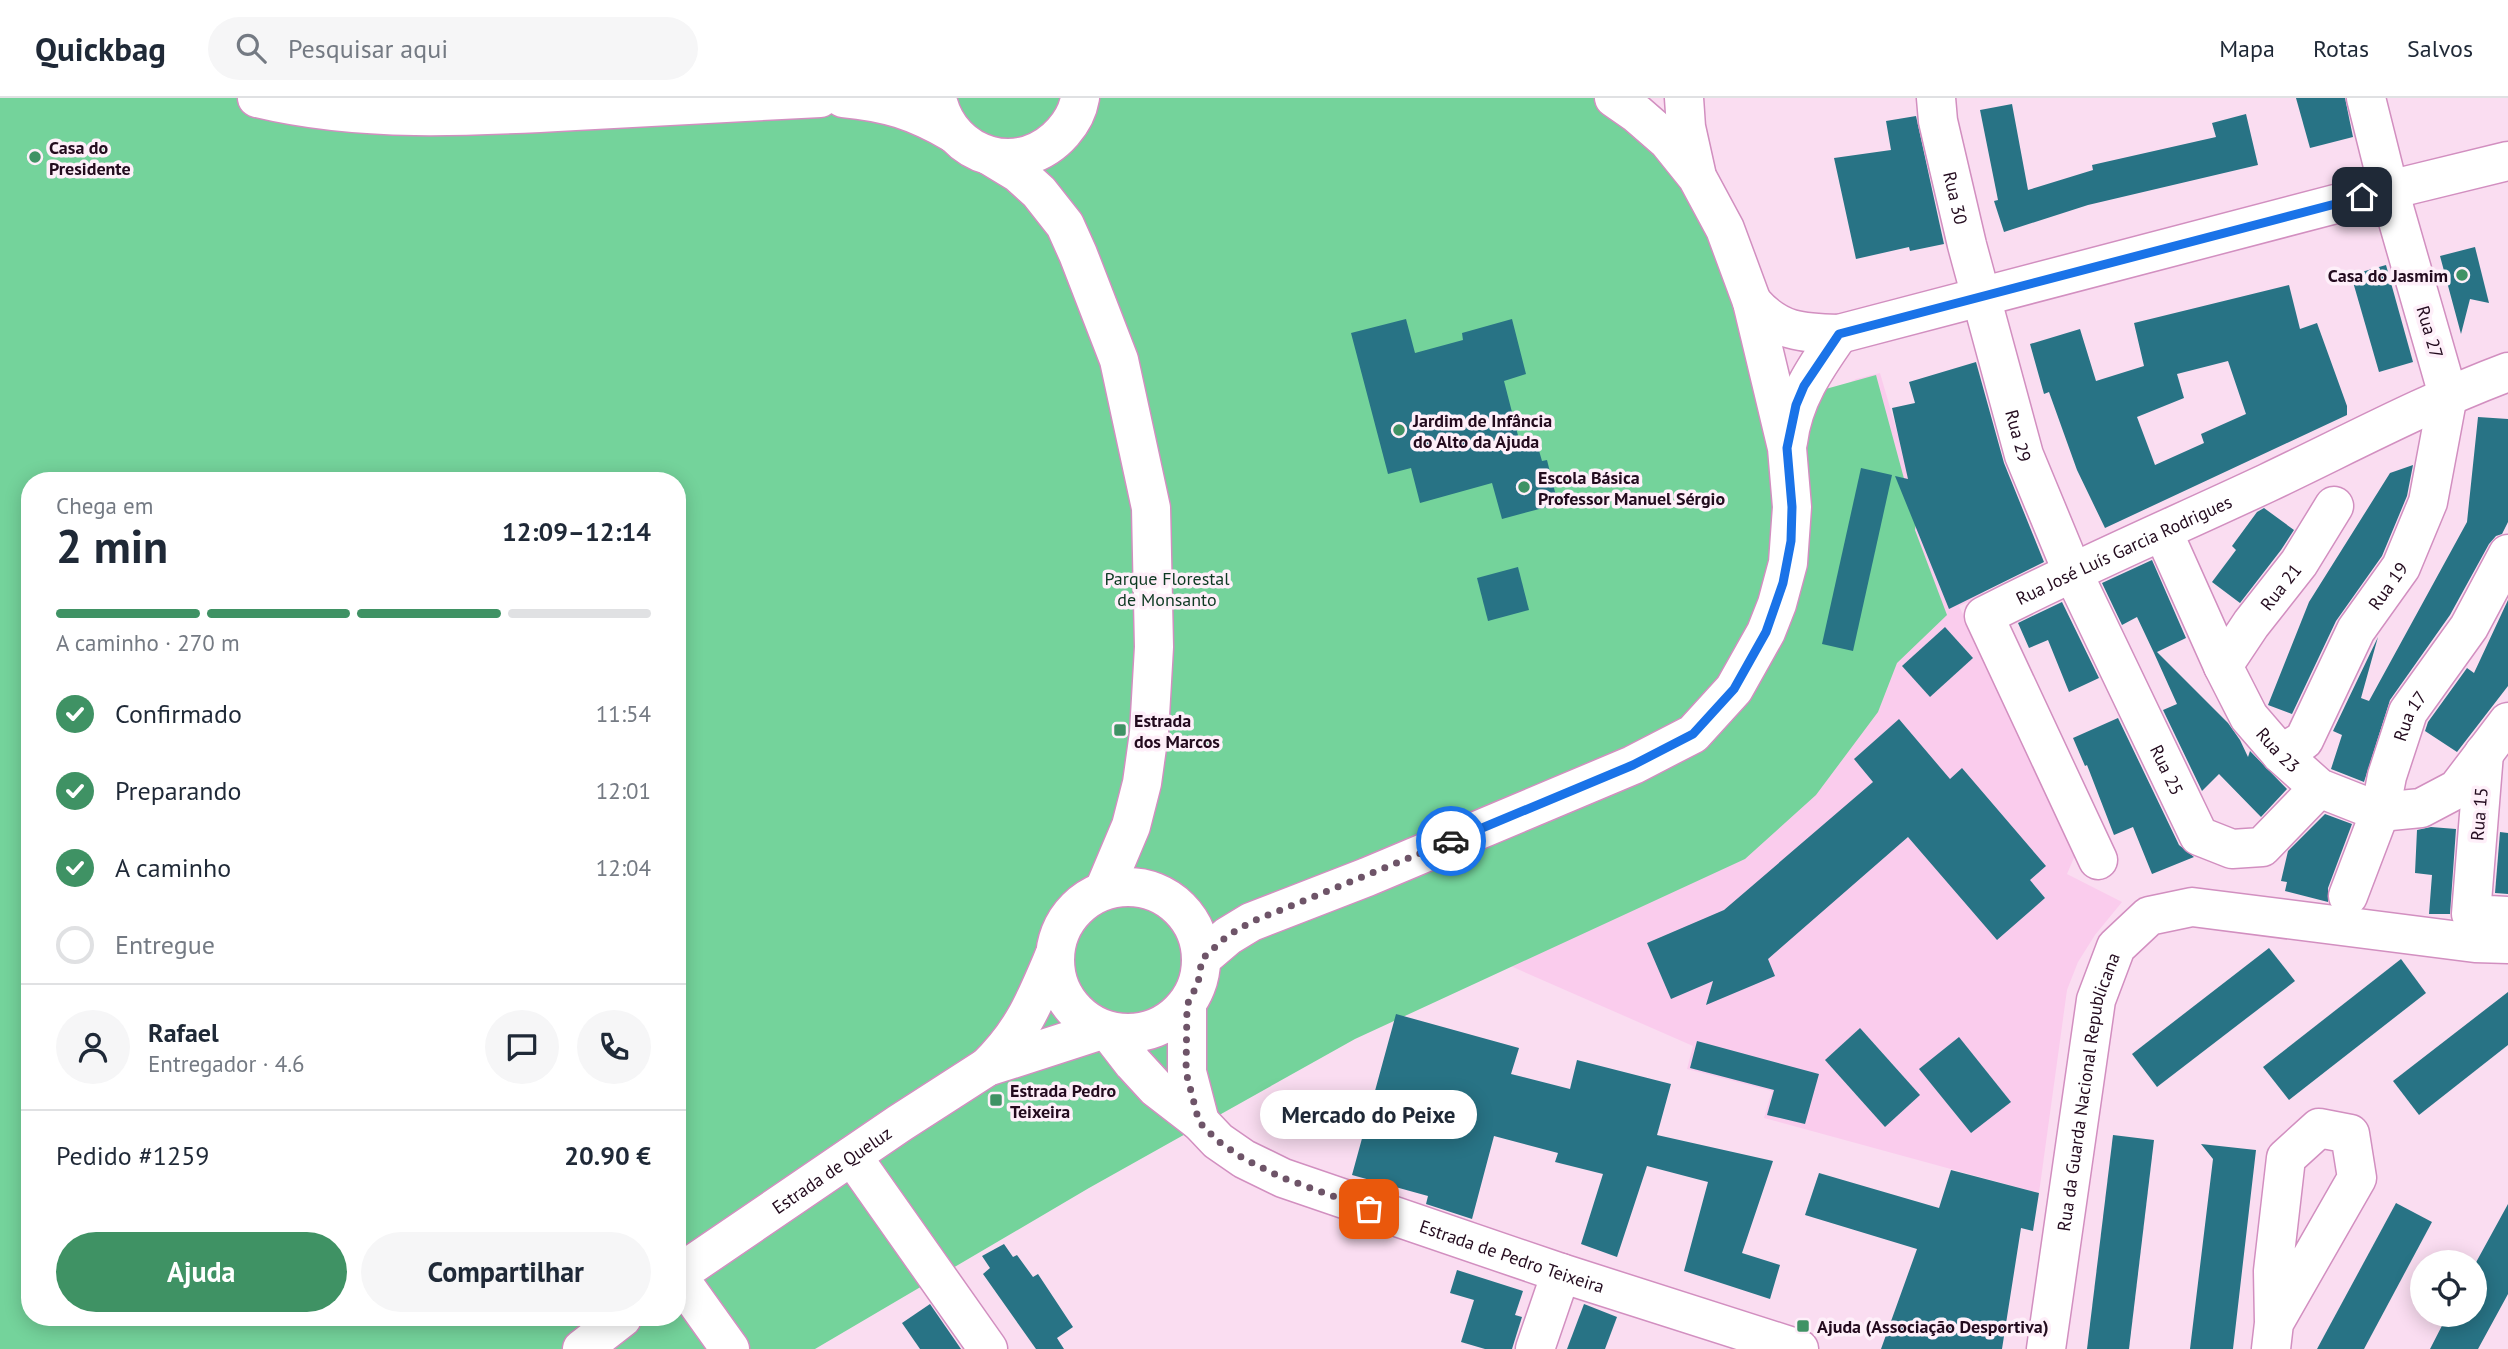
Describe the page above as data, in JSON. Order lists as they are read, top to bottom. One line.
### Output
{"streets":{"street":["Rua 30","Rua 27","Rua 29","Rua José Luís Garcia Rodrigues","Rua 19","Rua 21","Rua 17","Rua 23","Rua 25","Rua 15","Rua da Guarda Nacional Republicana","Estrada de Queluz","Estrada de Pedro Teixeira"]},"crossings":[["Rua 30","Rua 29"],["Rua 27","Rua José Luís Garcia Rodrigues"],["Rua 27","Rua 19"],["Rua 29","Rua José Luís Garcia Rodrigues"],["Rua 29","Rua 25"],["Rua José Luís Garcia Rodrigues","Rua 19"],["Rua José Luís Garcia Rodrigues","Rua 23"],["Rua José Luís Garcia Rodrigues","Rua 25"],["Rua 19","Rua 23"],["Rua 21","Rua 23"],["Rua 17","Rua 23"],["Rua 23","Rua 25"],["Rua 23","Rua 15"],["Estrada de Queluz","Estrada de Pedro Teixeira"]],"parks":["Parque Florestal de Monsanto"],"places":{"other":["Casa do Presidente","Casa do Jasmim","Jardim de Infância do Alto da Ajuda","Escola Básica Professor Manuel Sérgio","Mercado do Peixe"],"transit":["Estrada dos Marcos","Estrada Pedro Teixeira","Ajuda (Associação Desportiva)"]},"page":{"header":"Quickbag","search":"Pesquisar aqui","nav":["Mapa","Rotas","Salvos"],"heading":["2 min","Chega em","12:09–12:14"],"panel":["Rafael","Entregador · 4.6","Pedido #1259","20.90 €"],"bar":"A caminho · 270 m","list":[["Confirmado","11:54"],["Preparando","12:01"],["A caminho","12:04"],"Entregue"],"bubble":"Mercado do Peixe","buttons":["Ajuda","Compartilhar"]}}
